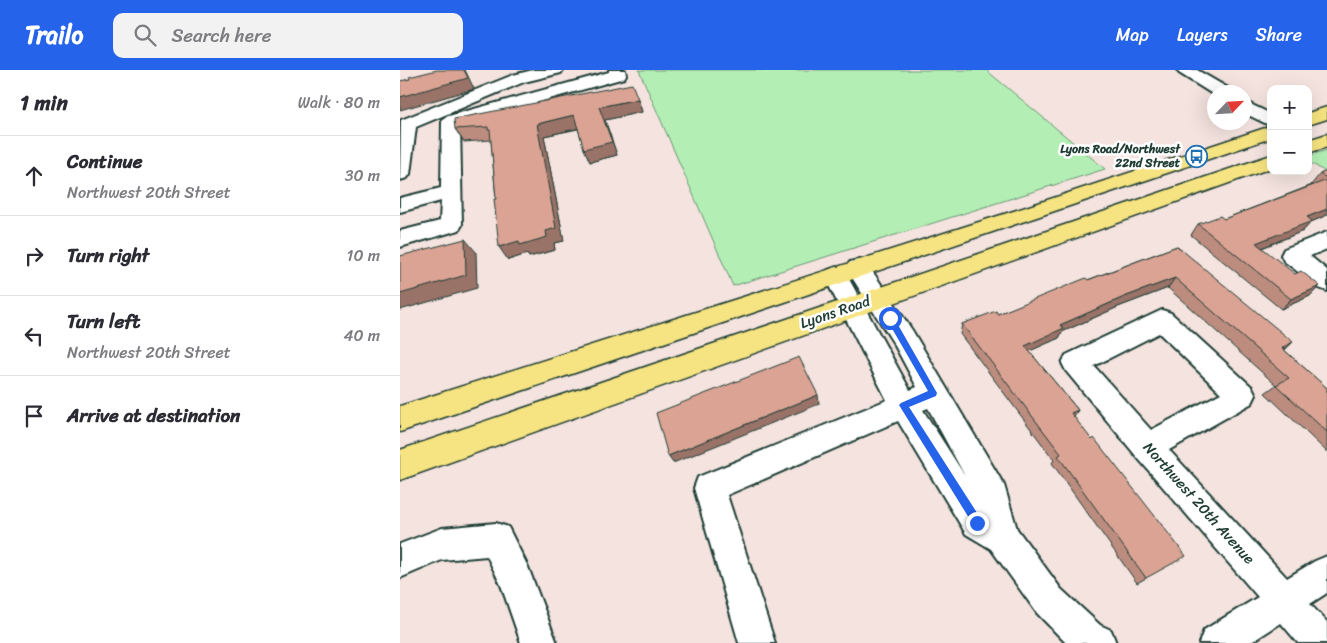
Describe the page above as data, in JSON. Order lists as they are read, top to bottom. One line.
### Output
{"streets":{"main road":["Lyons Road"],"street":["Northwest 20th Avenue"]},"places":{"bus stop":["Lyons Road/Northwest 22nd Street"]},"north":"top right","page":{"header":"Trailo","search":"Search here","nav":["Map","Layers","Share"],"heading":["1 min","Walk · 80 m"],"map_buttons":["+","−"],"list":[["Continue","Northwest 20th Street","30 m"],["Turn right","10 m"],["Turn left","Northwest 20th Street","40 m"],"Arrive at destination"]}}
